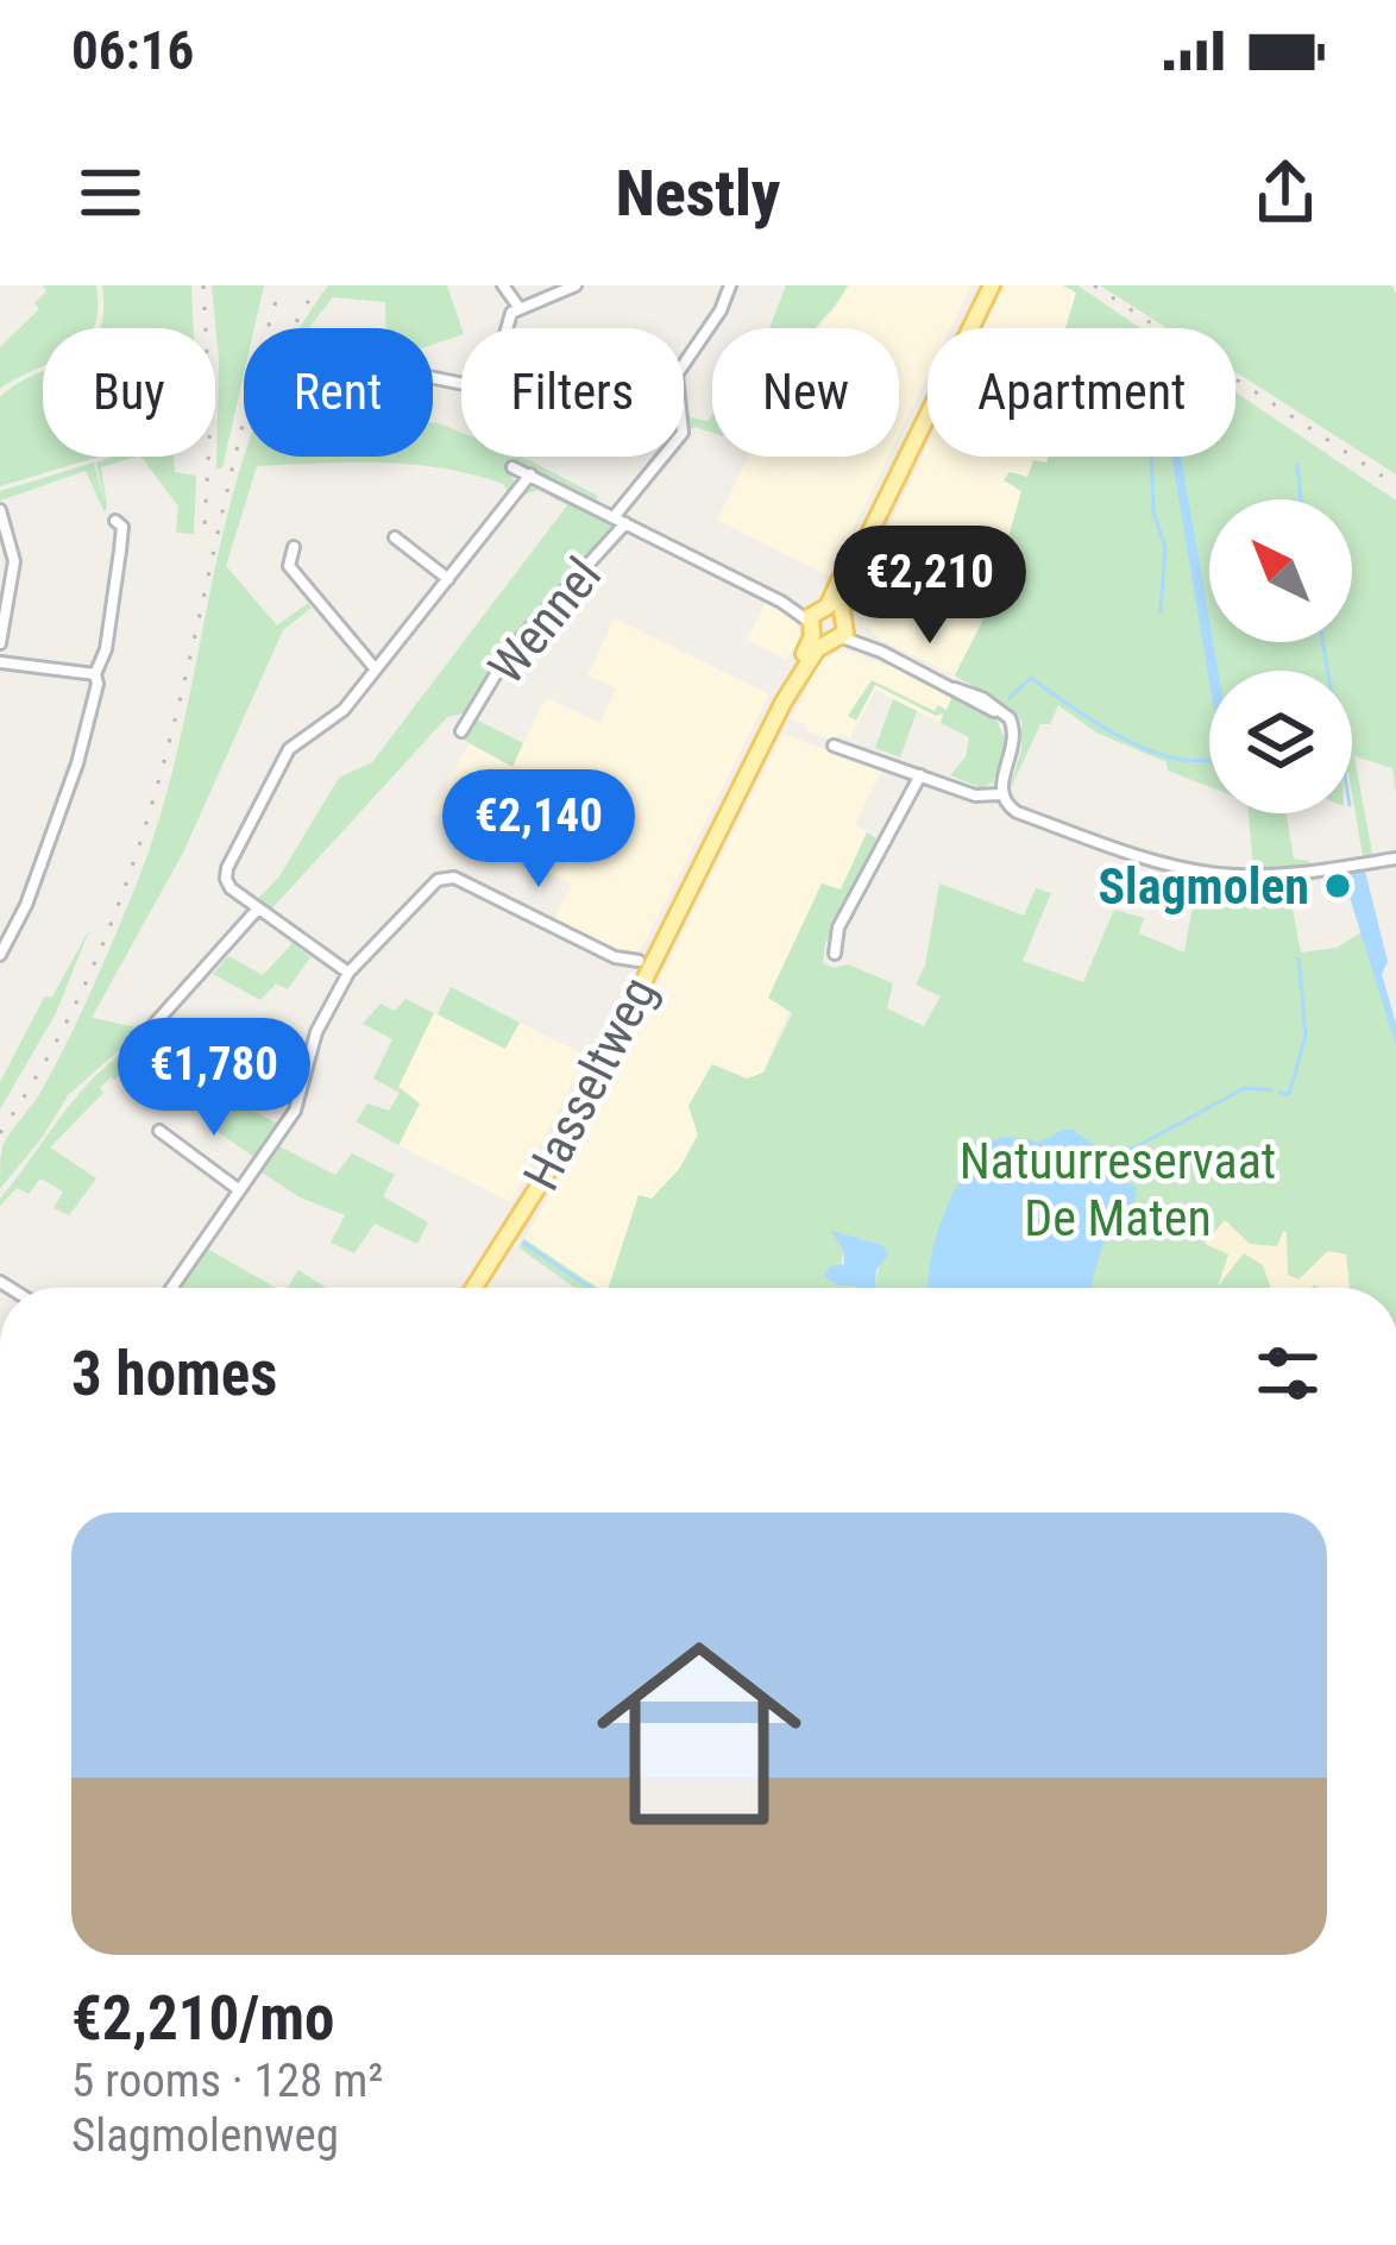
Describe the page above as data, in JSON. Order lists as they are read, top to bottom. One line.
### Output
{"streets":{"main road":["Hasseltweg"],"street":["Wennel"]},"crossings":[["Wennel","Hasseltweg"]],"parks":["Natuurreservaat De Maten"],"places":["Slagmolen"],"north":"top left","page":{"status":"06:16","header":"Nestly","chip":["Buy","Rent","Filters","New","Apartment"],"price":["€2,210","€2,140","€1,780"],"heading":"3 homes","list":[{"name":"€2,210/mo","note":"5 rooms · 128 m² · Slagmolenweg"}]}}
